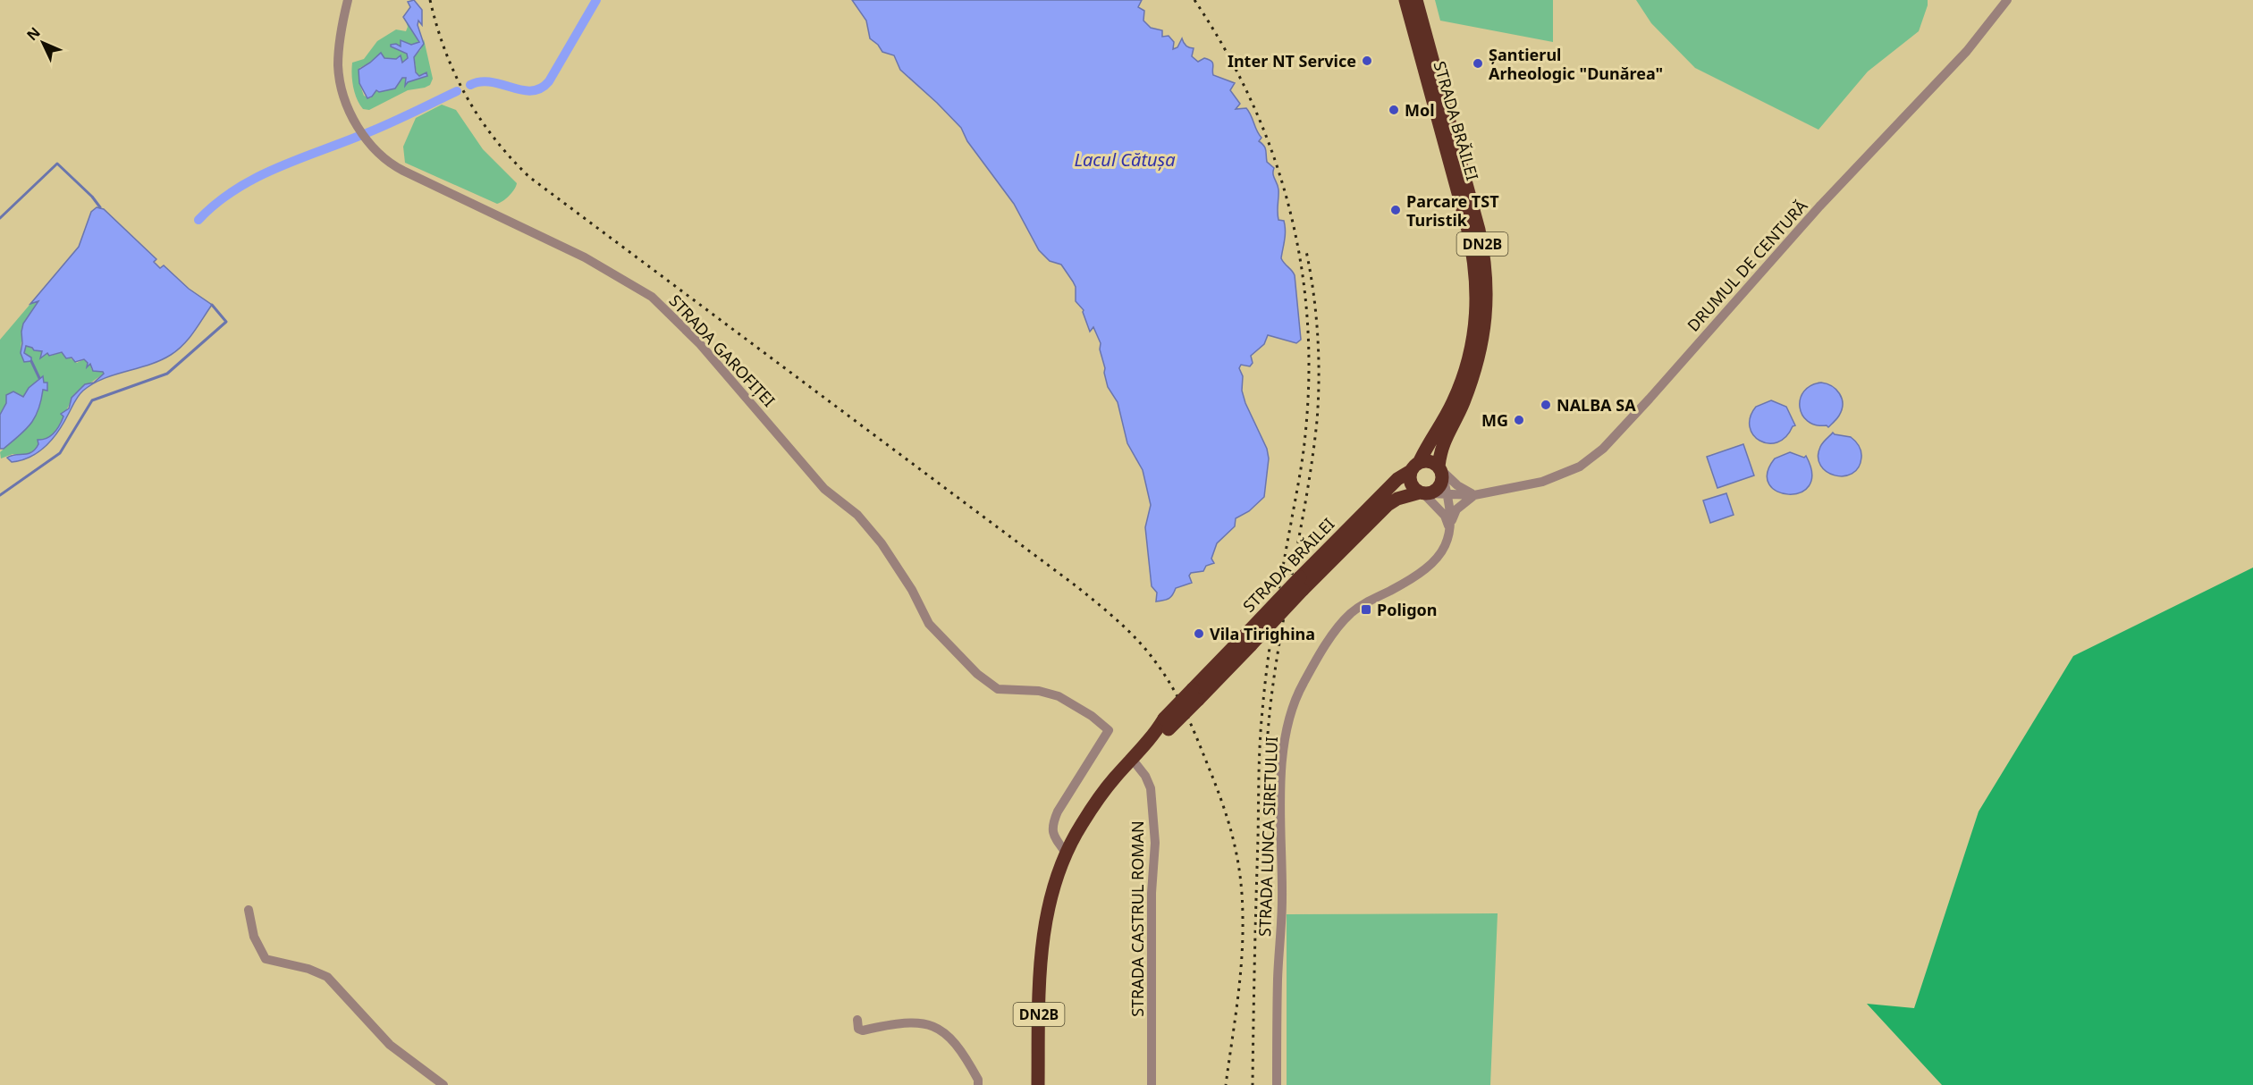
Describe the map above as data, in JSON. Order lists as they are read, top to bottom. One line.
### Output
{"streets":{"highway":["STRADA BRĂILEI","DN2B"],"street":["DRUMUL DE CENTURĂ","STRADA GAROFIȚEI","STRADA LUNCA SIRETULUI","STRADA CASTRUL ROMAN"]},"crossings":[["STRADA BRĂILEI","DN2B"],["STRADA BRĂILEI","DRUMUL DE CENTURĂ"],["STRADA BRĂILEI","STRADA GAROFIȚEI"],["STRADA BRĂILEI","STRADA LUNCA SIRETULUI"],["STRADA BRĂILEI","STRADA CASTRUL ROMAN"],["DN2B","DRUMUL DE CENTURĂ"],["DN2B","STRADA LUNCA SIRETULUI"],["DRUMUL DE CENTURĂ","STRADA LUNCA SIRETULUI"]],"water":["Lacul Cătușa"],"places":{"other":["Inter NT Service","Șantierul Arheologic \"Dunărea\"","Mol","Parcare TST Turistik","NALBA SA","MG","Vila Tirighina"],"transit":["Poligon"]},"north":"top left"}
